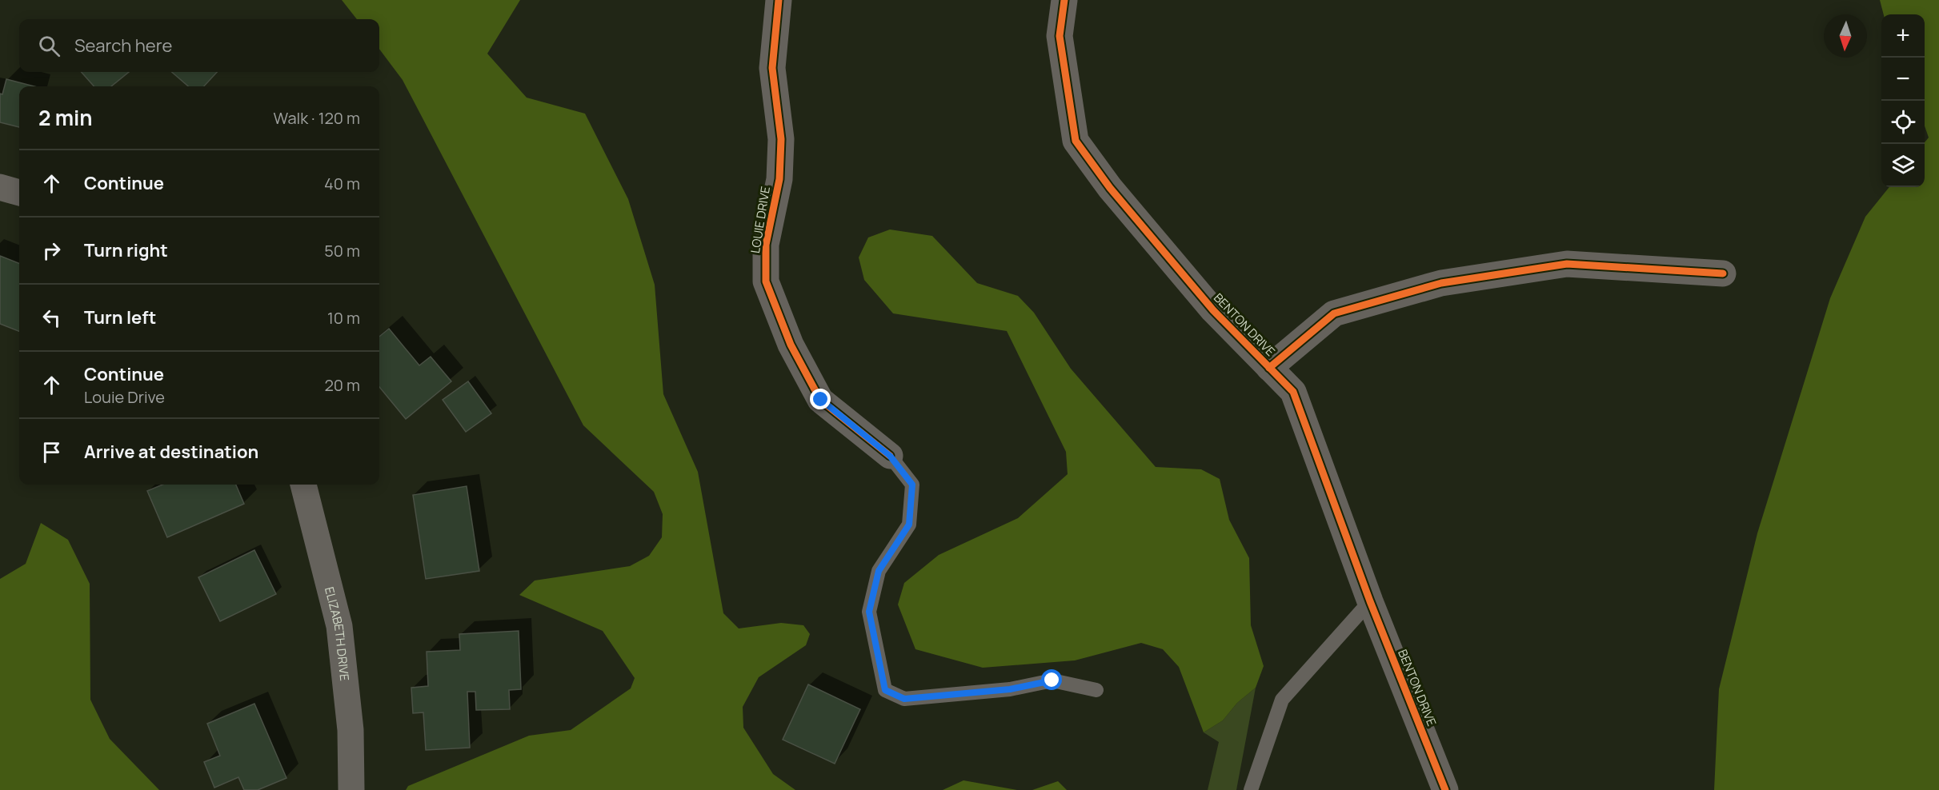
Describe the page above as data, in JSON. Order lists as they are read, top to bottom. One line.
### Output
{"streets":{"street":["LOUIE DRIVE","BENTON DRIVE","ELIZABETH DRIVE"]},"north":"bottom","page":{"map_buttons":["+","−"],"search":"Search here","heading":["2 min","Walk · 120 m"],"list":[["Continue","40 m"],["Turn right","50 m"],["Turn left","10 m"],["Continue","Louie Drive","20 m"],"Arrive at destination"]}}
